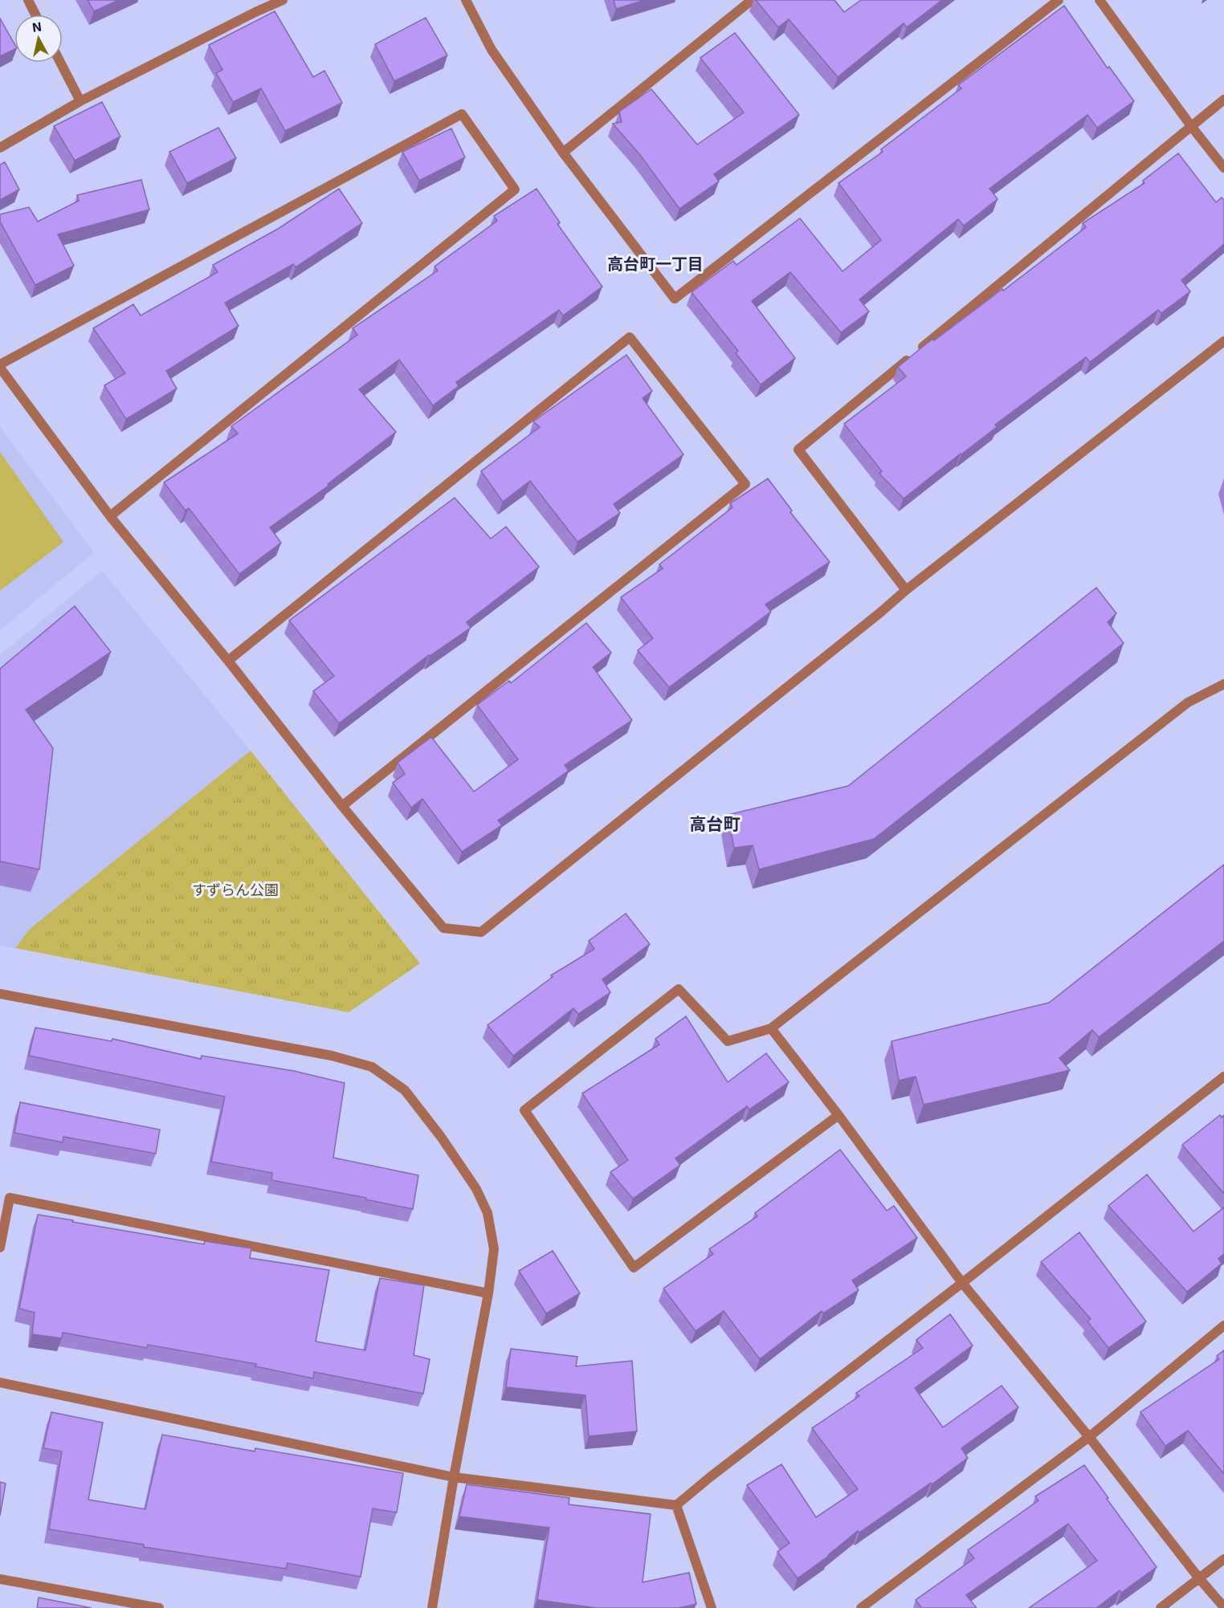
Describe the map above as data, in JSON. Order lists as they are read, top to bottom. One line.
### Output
{"districts":["高台町一丁目","高台町"],"parks":["すずらん公園"],"north":"top"}
